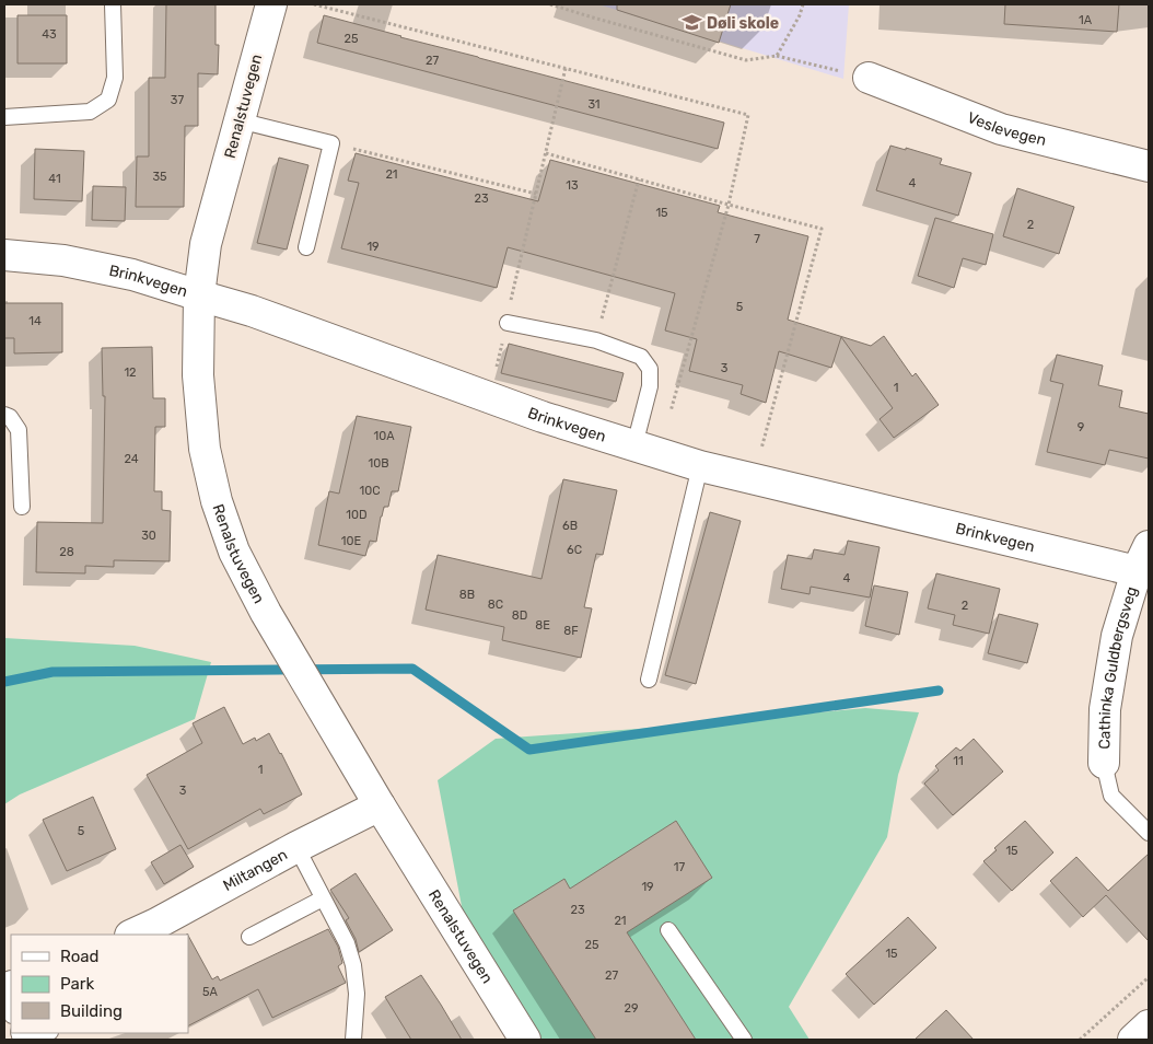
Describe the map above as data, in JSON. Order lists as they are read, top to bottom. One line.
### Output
{"streets":{"street":["Renalstuvegen","Veslevegen","Brinkvegen","Cathinka Guldbergsveg","Miltangen"]},"crossings":[["Renalstuvegen","Brinkvegen"],["Renalstuvegen","Miltangen"],["Brinkvegen","Cathinka Guldbergsveg"]],"places":{"school or university":["Døli skole"]},"house_numbers":["1A","43","25","27","37","31","21","35","41","4","13","23","15","2","7","19","5","14","3","12","1","9","10A","24","10B","10C","10D","6B","30","10E","6C","28","4","8B","8C","2","8D","8E","8F","11","1","3","5","15","17","19","23","21","25","15","27","5A","29"],"legend":["Road","Park","Building"]}
